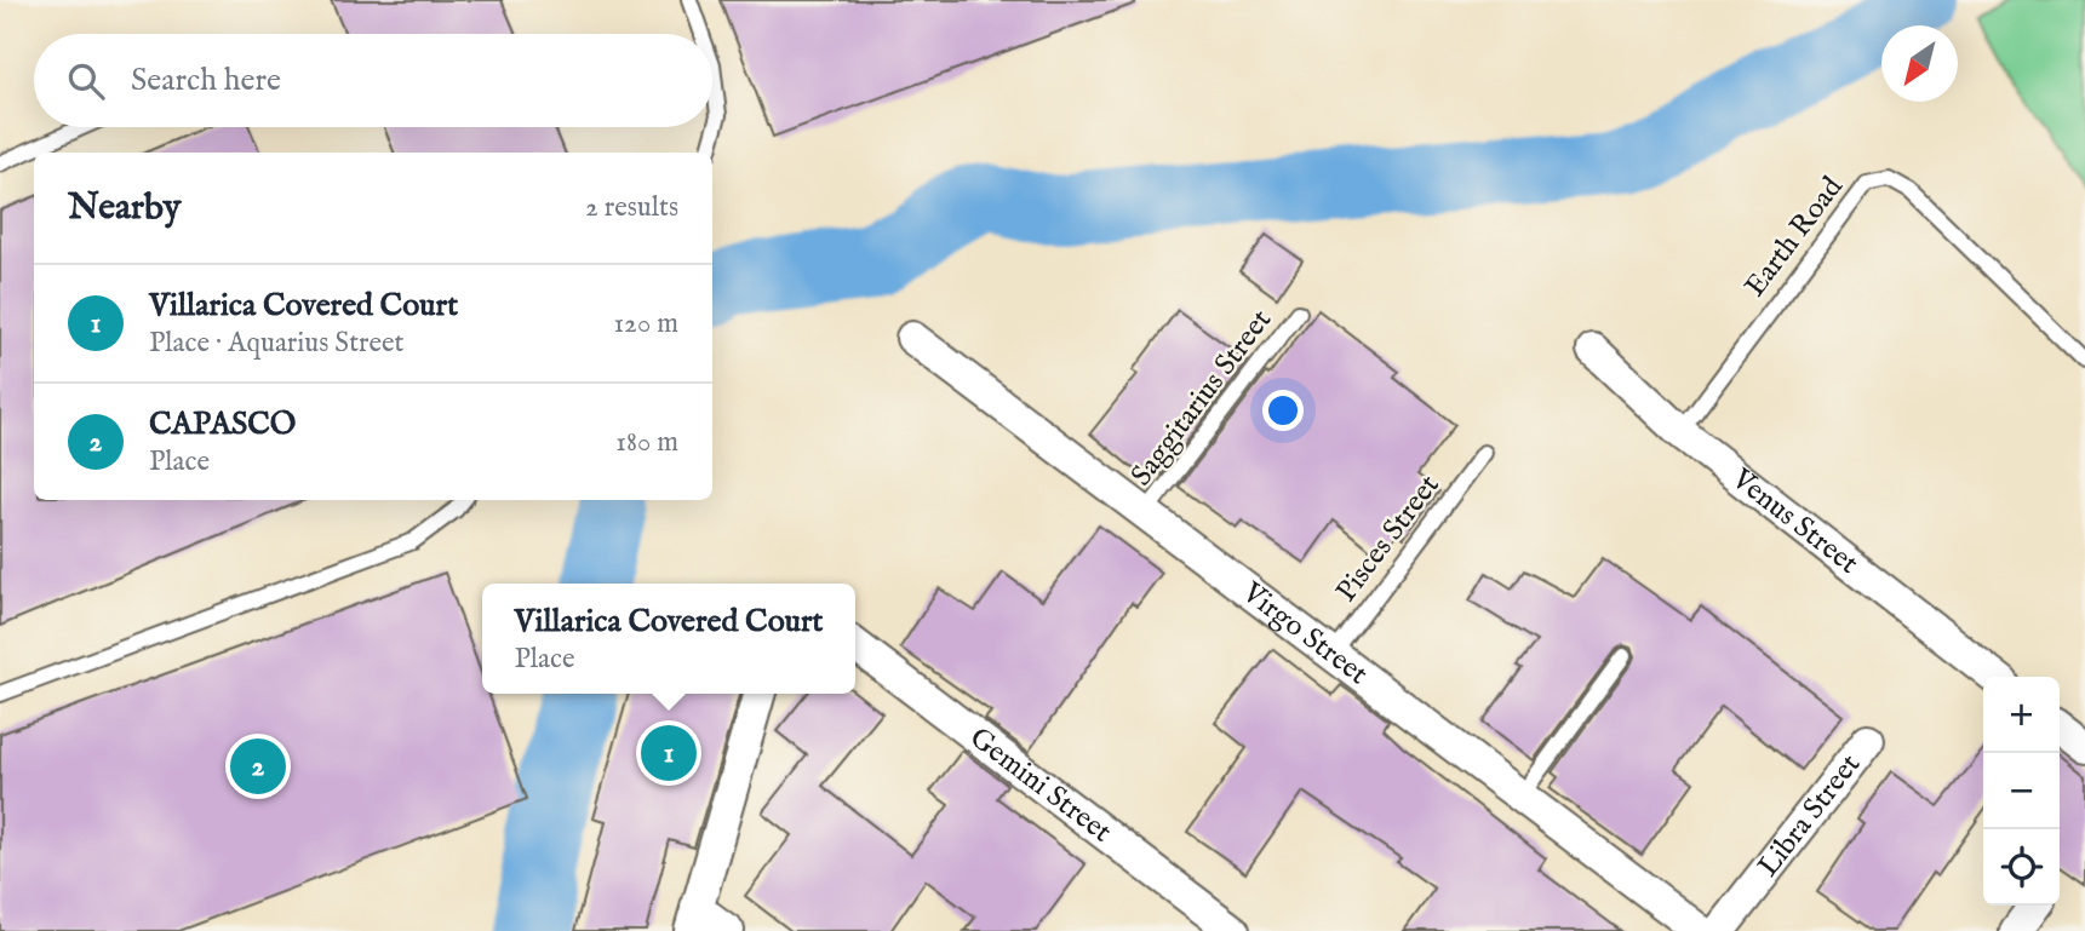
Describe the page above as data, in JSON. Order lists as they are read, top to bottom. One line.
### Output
{"streets":{"street":["Venus Street","Virgo Street","Gemini Street","Libra Street"],"lane":["Earth Road","Saggitarius Street","Pisces Street"]},"crossings":[["Earth Road","Venus Street"],["Saggitarius Street","Virgo Street"],["Pisces Street","Virgo Street"]],"north":"bottom left","page":{"search":"Search here","heading":["Nearby","2 results"],"list":[{"mark":"1","name":"Villarica Covered Court","note":"Place · Aquarius Street","value":"120 m"},{"mark":"2","name":"CAPASCO","note":"Place","value":"180 m"}],"popup":["Villarica Covered Court","Place"],"map_buttons":["+","−"],"pins":["1","2"]}}
